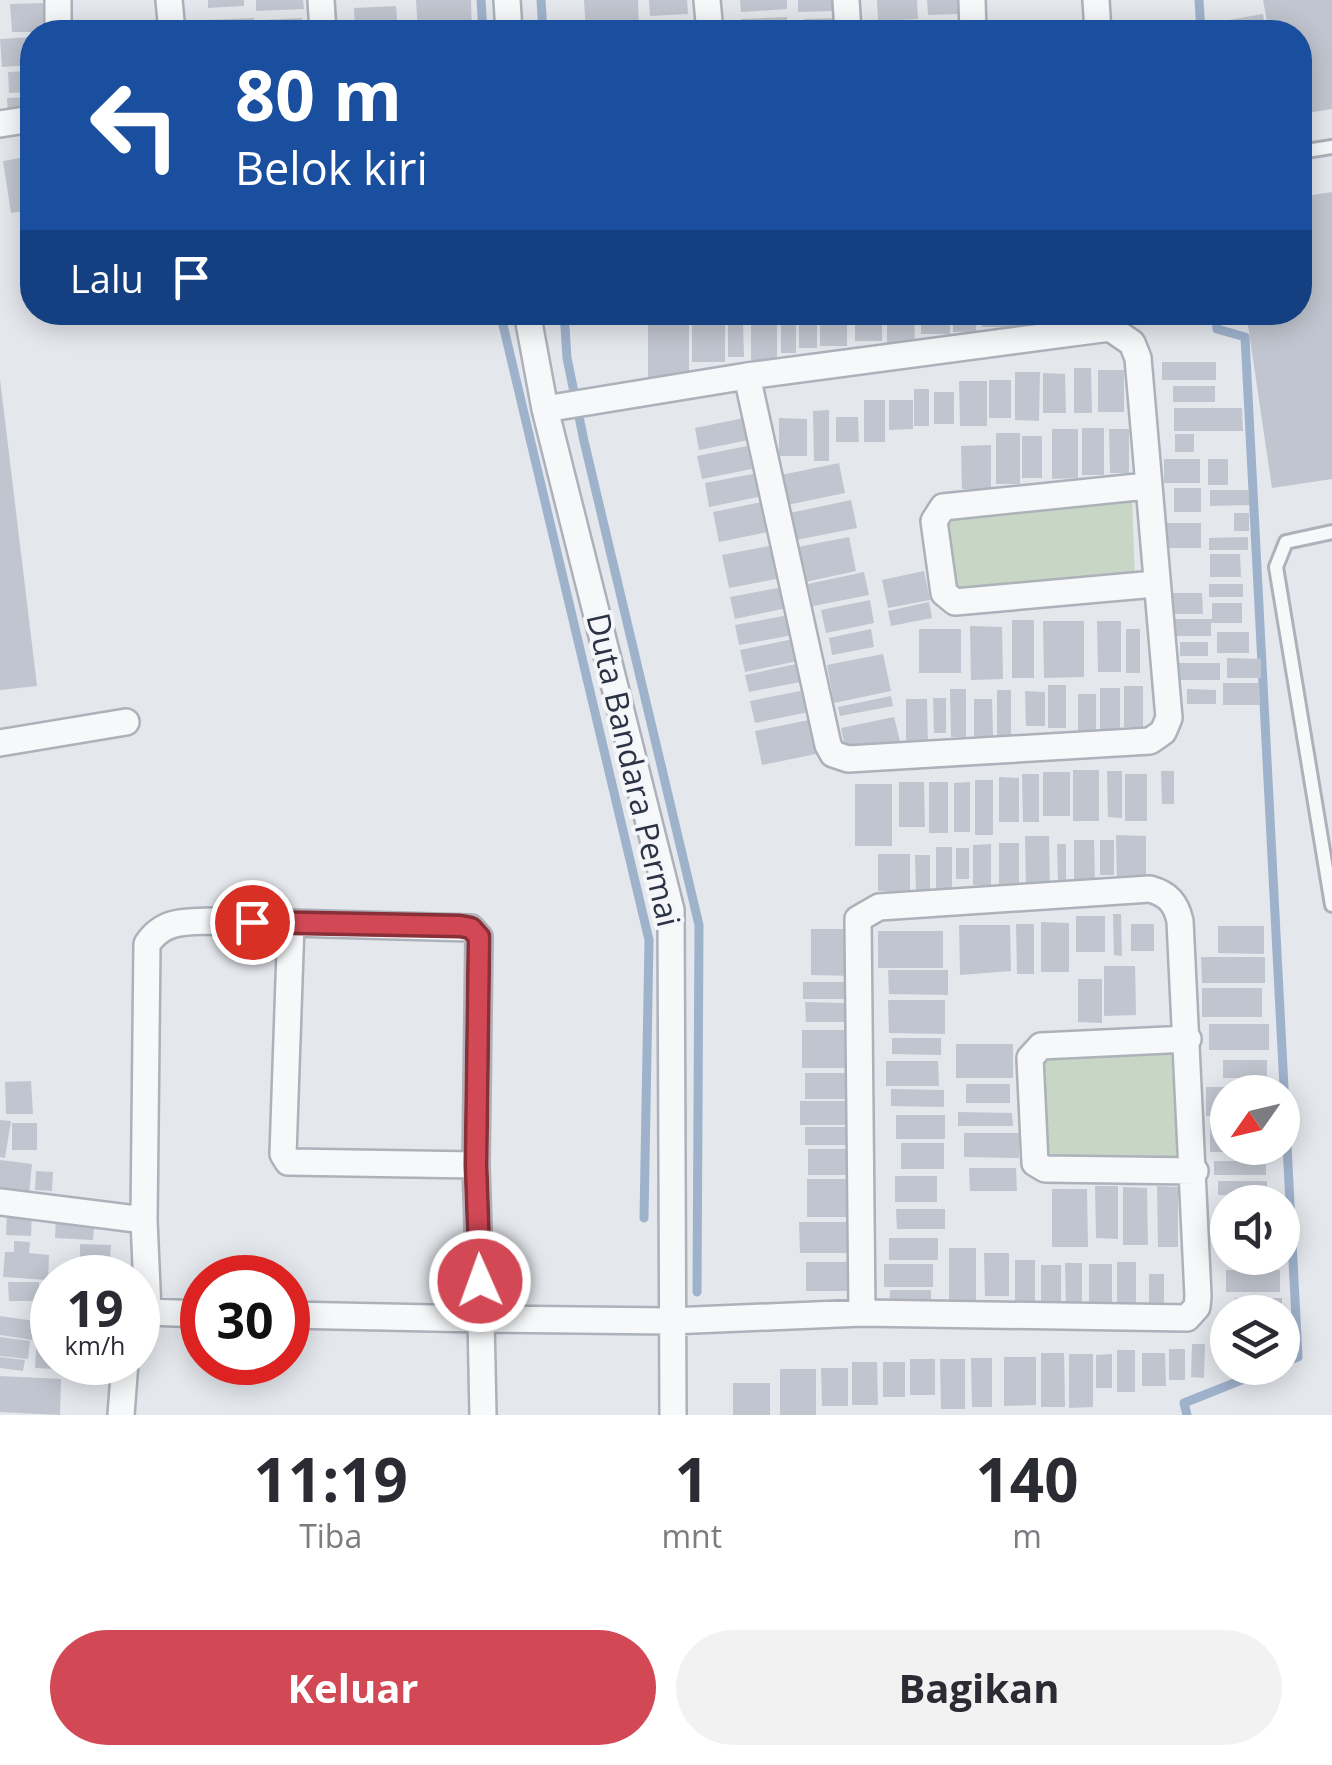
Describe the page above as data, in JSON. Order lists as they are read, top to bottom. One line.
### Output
{"streets":{"street":["Duta Bandara Permai"]},"north":"bottom left","page":{"turn":["80 m","Belok kiri"],"then":"Lalu","speed":"19 km/h","limit":"30","eta":["11:19","Tiba","1","mnt","140","m"],"buttons":["Keluar","Bagikan"]}}
